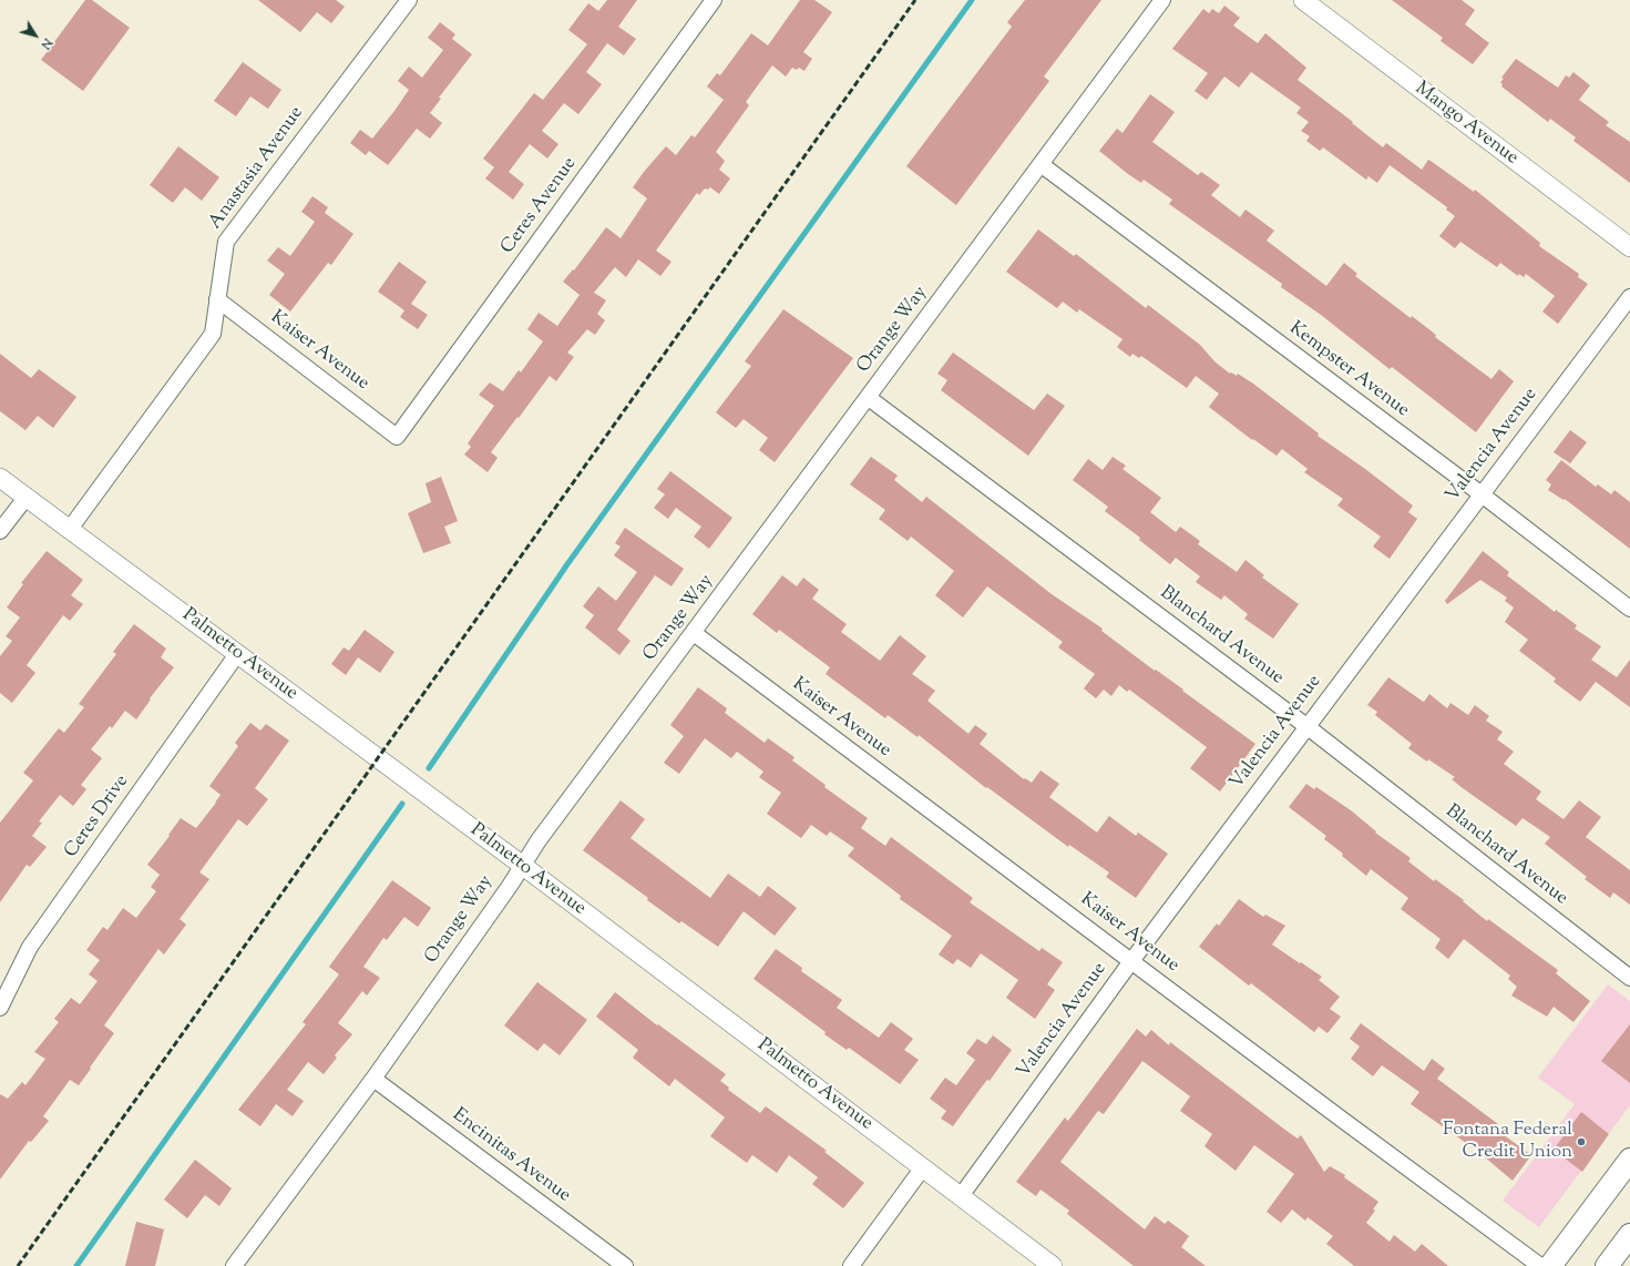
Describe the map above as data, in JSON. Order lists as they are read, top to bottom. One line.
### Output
{"streets":{"street":["Mango Avenue","Anastasia Avenue","Ceres Avenue","Orange Way","Kaiser Avenue","Kempster Avenue","Valencia Avenue","Blanchard Avenue","Palmetto Avenue","Ceres Drive","Encinitas Avenue"]},"crossings":[["Anastasia Avenue","Kaiser Avenue"],["Anastasia Avenue","Palmetto Avenue"],["Ceres Avenue","Kaiser Avenue"],["Orange Way","Kaiser Avenue"],["Orange Way","Kempster Avenue"],["Orange Way","Blanchard Avenue"],["Orange Way","Palmetto Avenue"],["Orange Way","Encinitas Avenue"],["Kaiser Avenue","Valencia Avenue"],["Kempster Avenue","Valencia Avenue"],["Valencia Avenue","Blanchard Avenue"],["Valencia Avenue","Palmetto Avenue"],["Palmetto Avenue","Ceres Drive"]],"places":["Fontana Federal Credit Union"],"north":"bottom right"}
